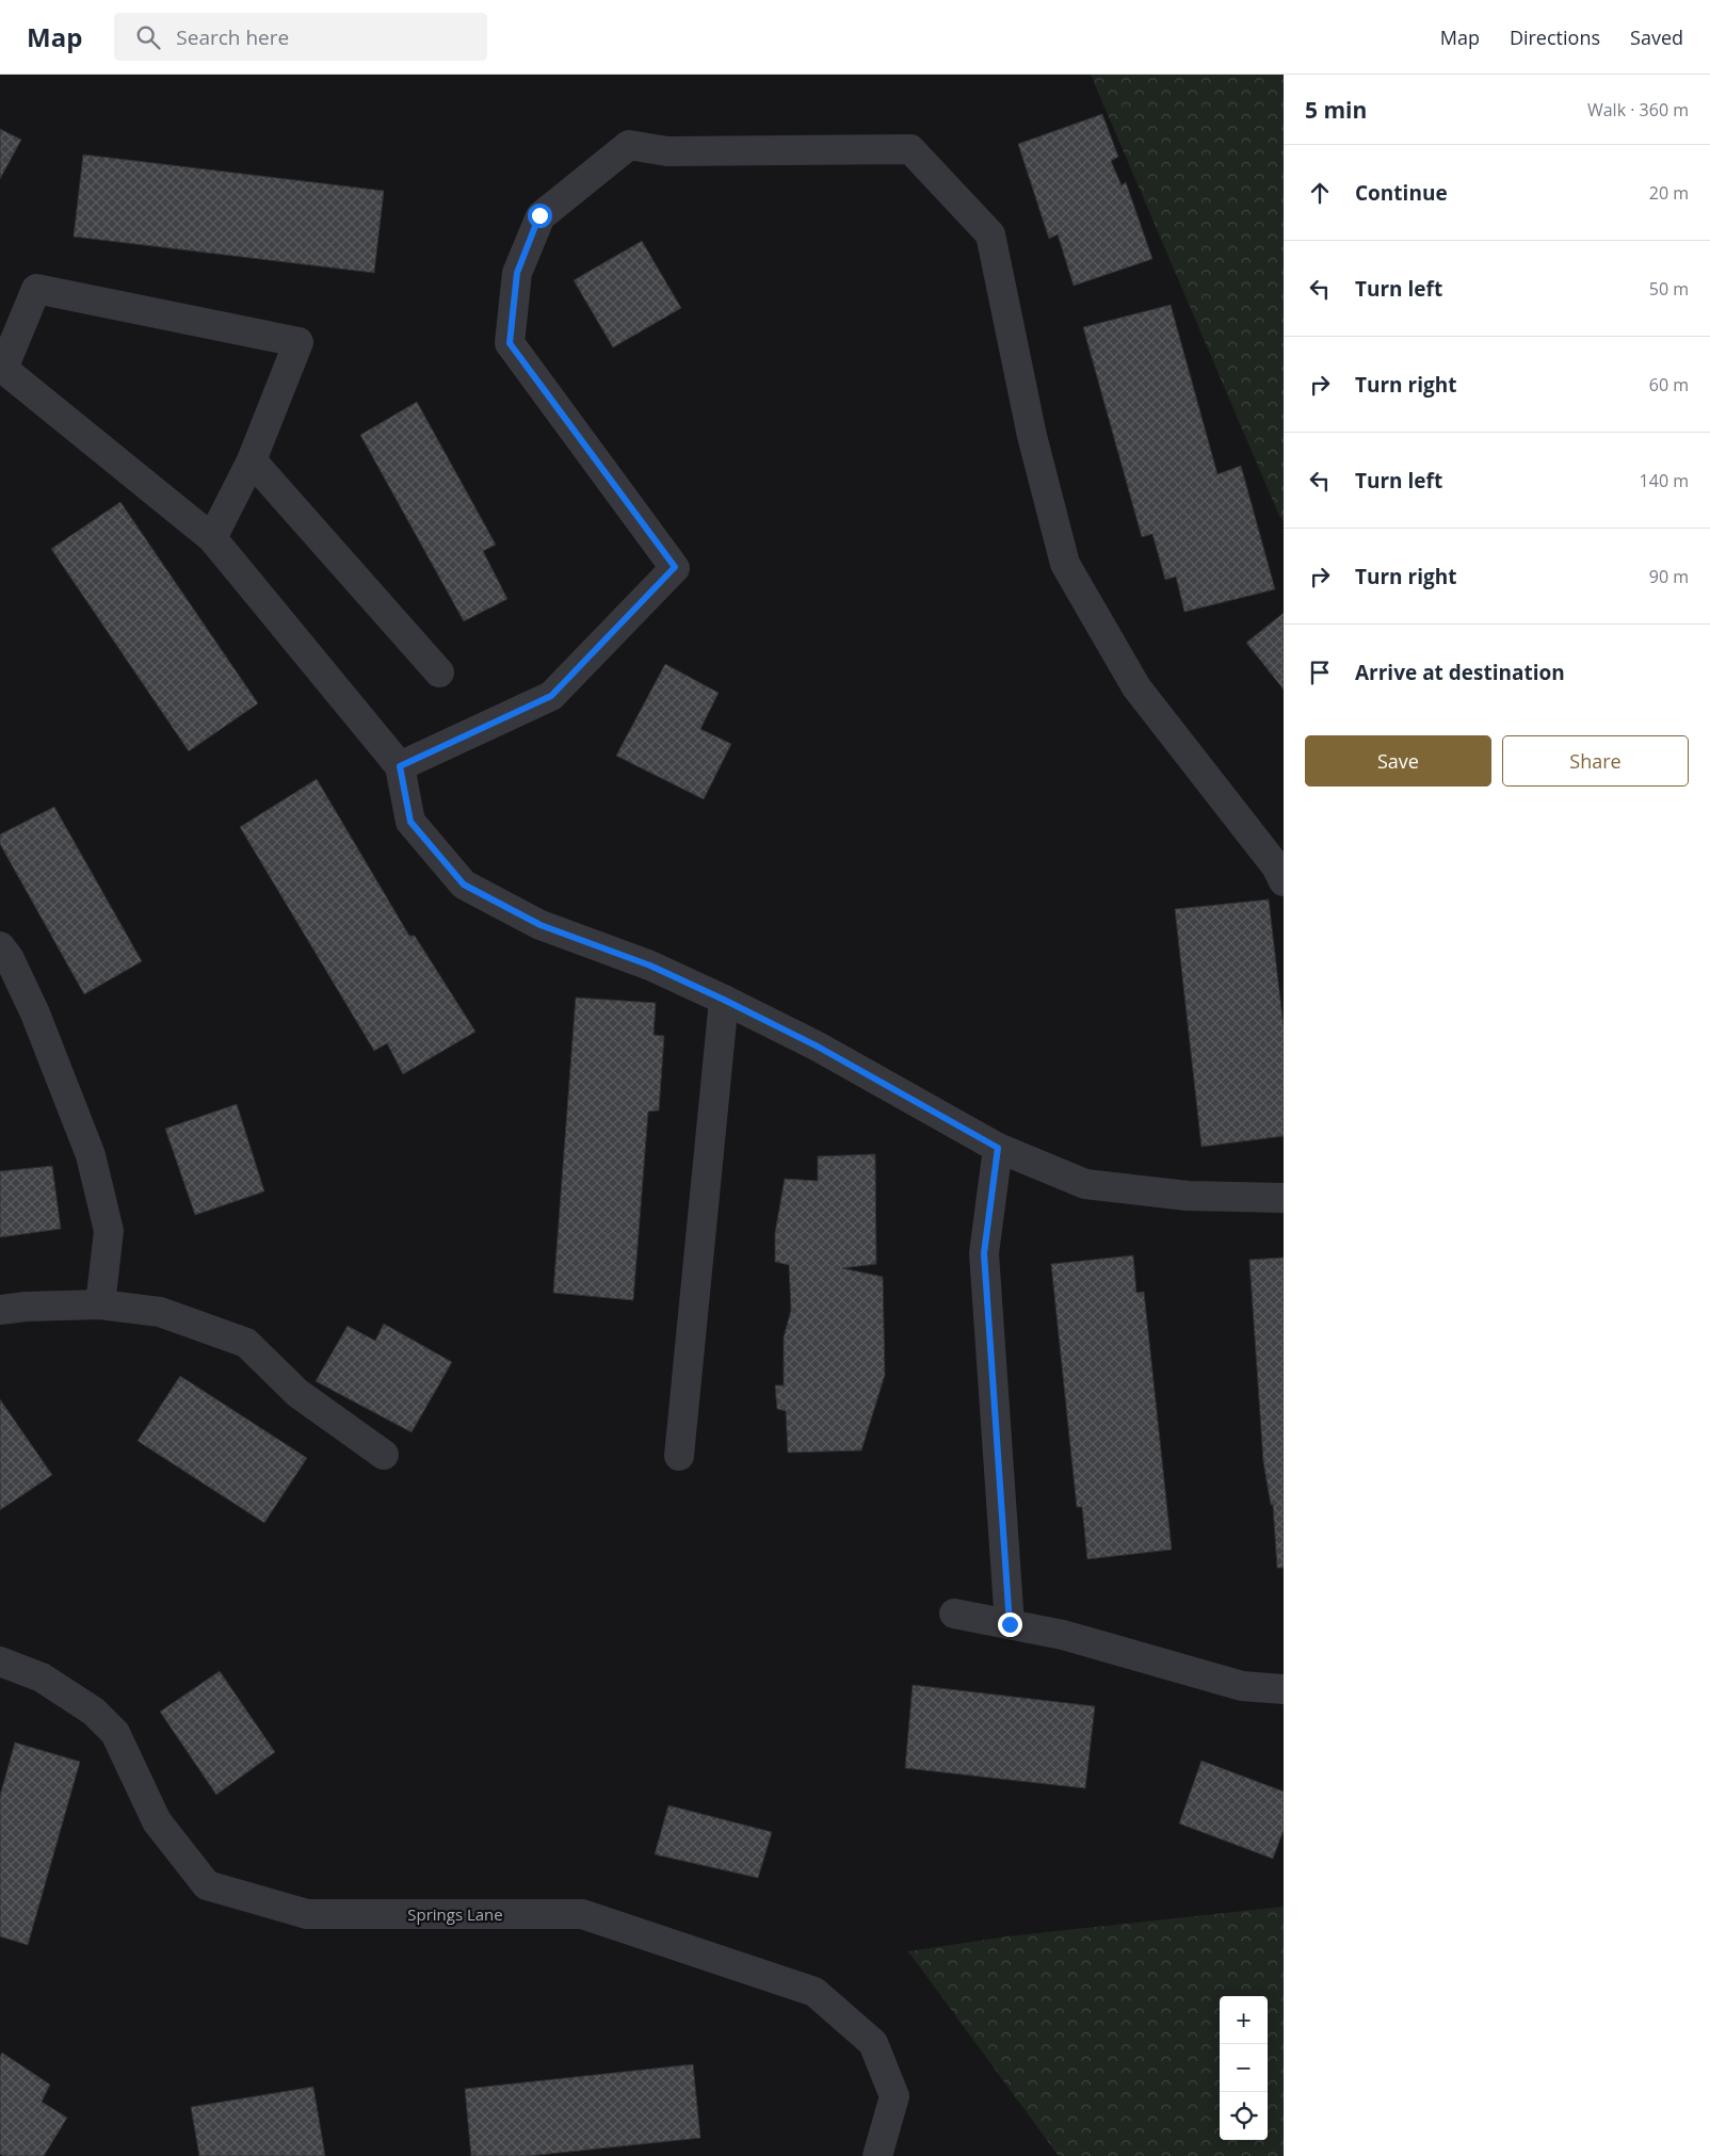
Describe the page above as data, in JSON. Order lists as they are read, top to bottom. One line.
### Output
{"streets":{"street":["Springs Lane"]},"page":{"header":"Map","search":"Search here","nav":["Map","Directions","Saved"],"heading":["5 min","Walk · 360 m"],"list":[["Continue","20 m"],["Turn left","50 m"],["Turn right","60 m"],["Turn left","140 m"],["Turn right","90 m"],"Arrive at destination"],"buttons":["Save","Share"],"map_buttons":["+","−"]}}
